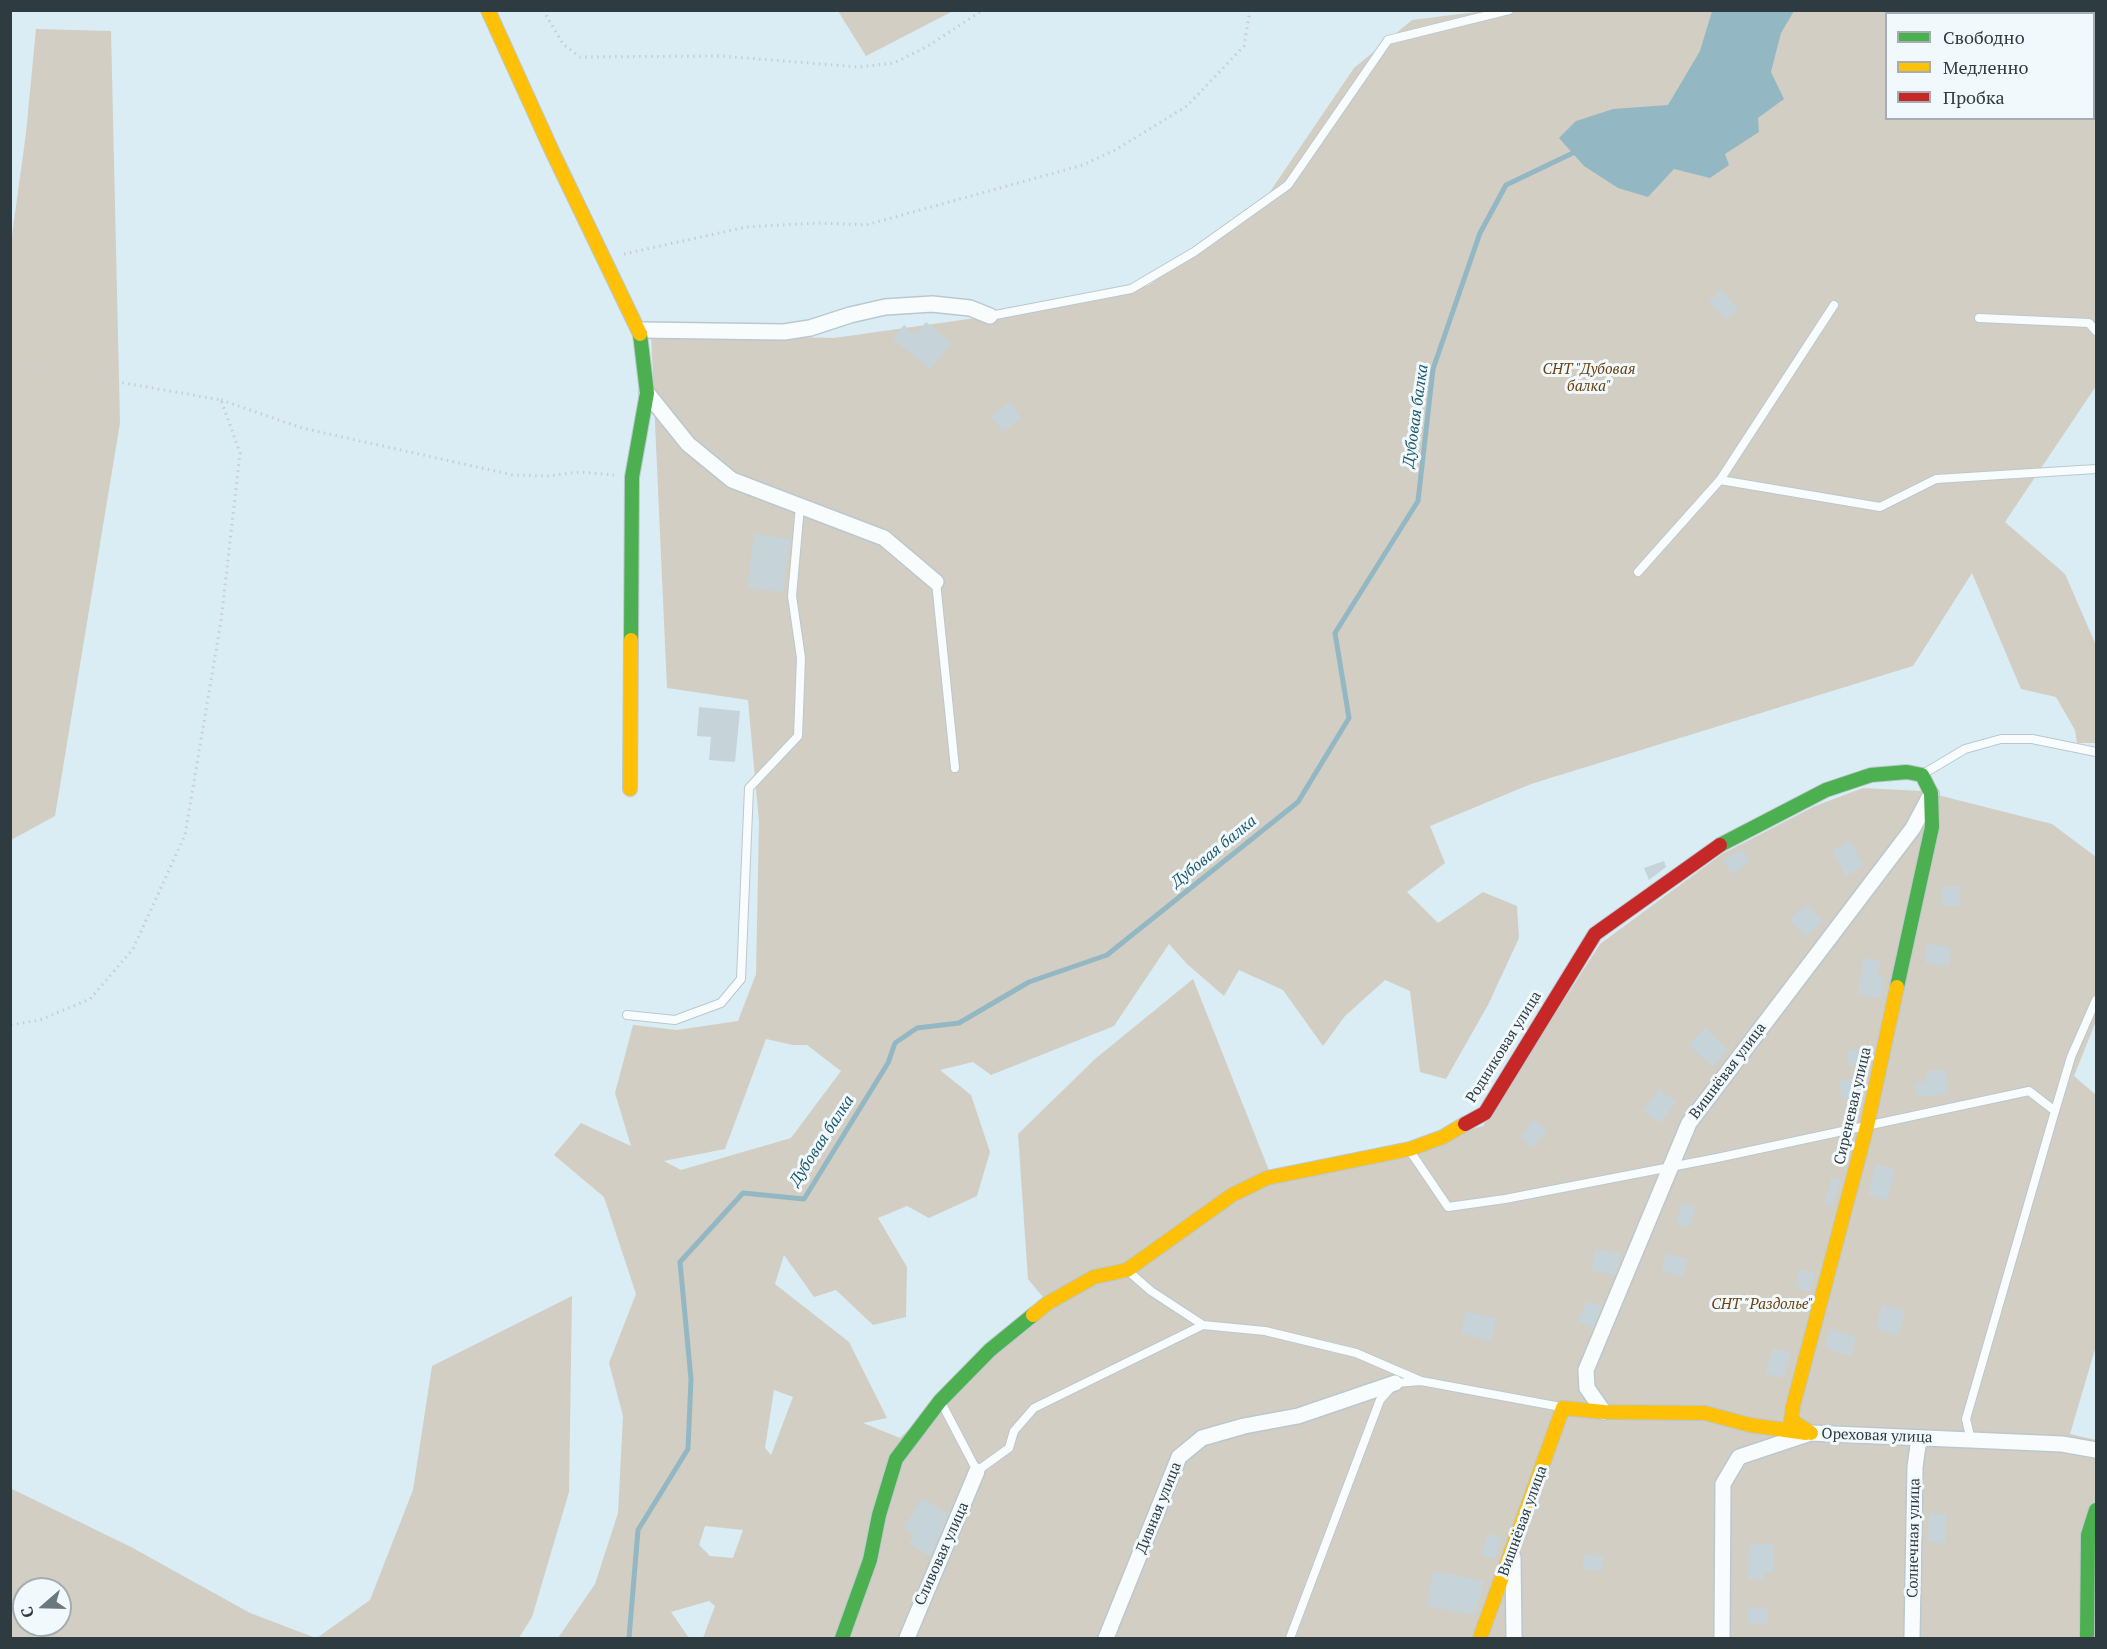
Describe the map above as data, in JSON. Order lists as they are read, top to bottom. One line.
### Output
{"streets":{"street":["Родниковая улица","Вишнёвая улица","Сиреневая улица","Ореховая улица","Дивная улица","Солнечная улица","Сливовая улица"]},"crossings":[["Родниковая улица","Сиреневая улица"],["Вишнёвая улица","Сиреневая улица"],["Сиреневая улица","Ореховая улица"],["Ореховая улица","Солнечная улица"]],"water":["Дубовая балка"],"parks":["СНТ \"Дубовая балка\"","СНТ \"Раздолье\""],"legend":["Свободно","Медленно","Пробка"],"north":"left"}
